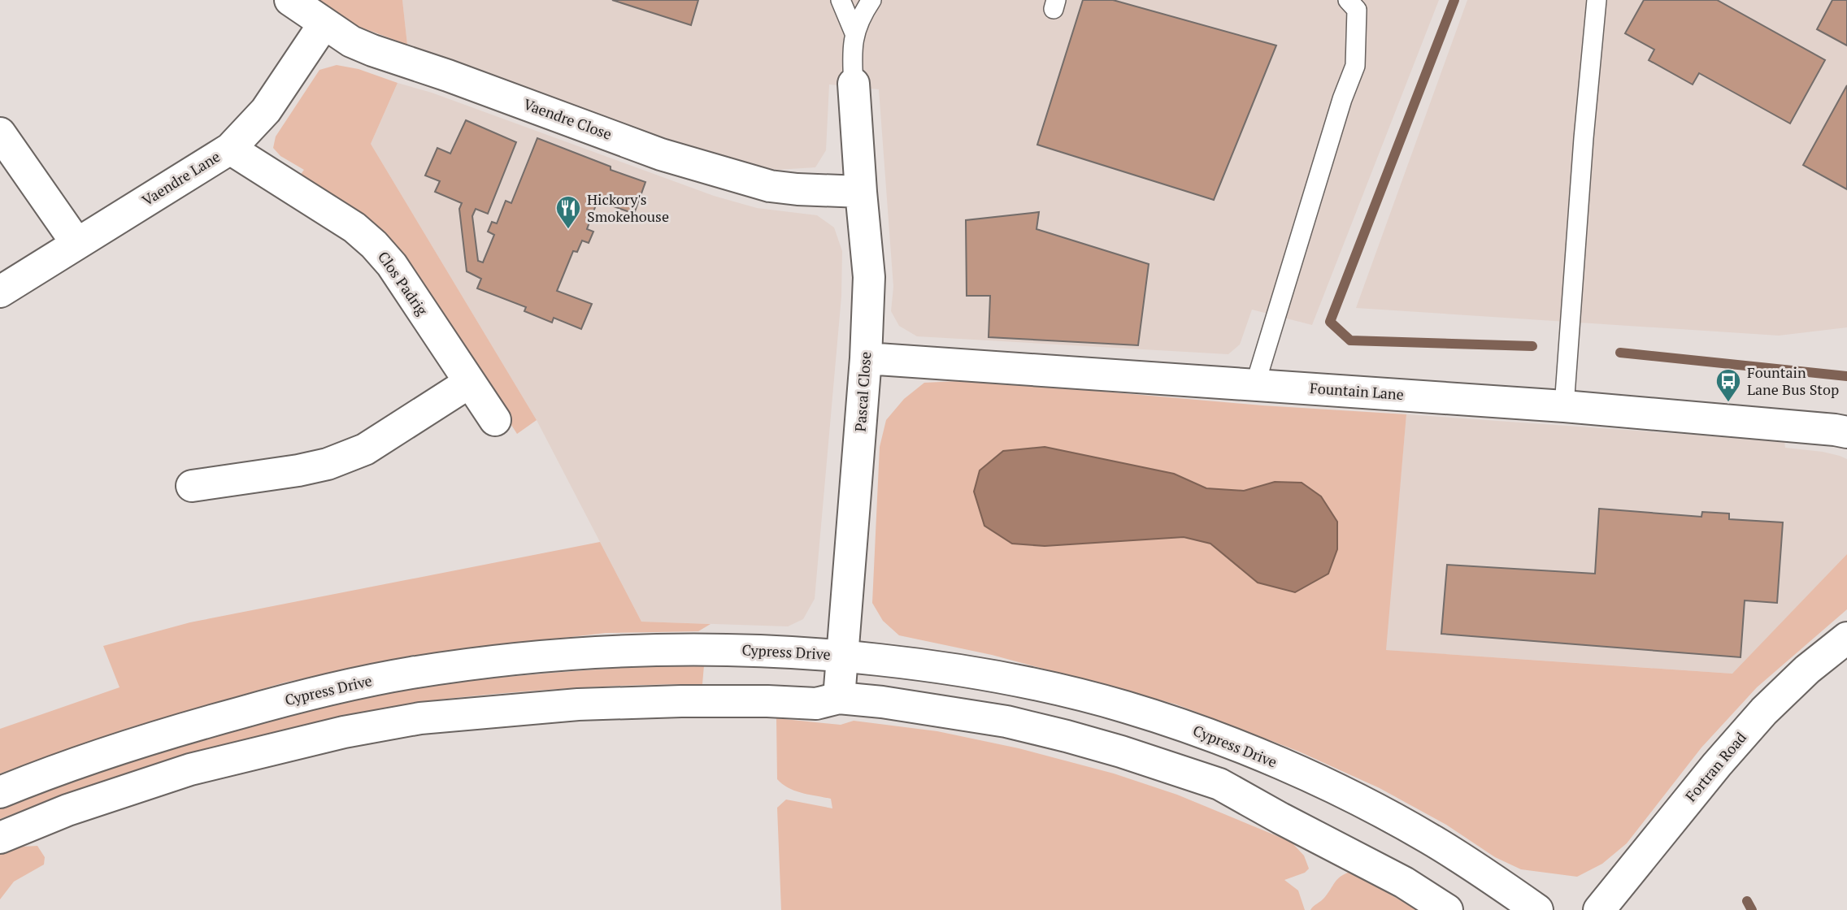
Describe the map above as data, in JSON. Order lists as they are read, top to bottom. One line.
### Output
{"streets":{"street":["Vaendre Close","Vaendre Lane","Clos Padrig","Pascal Close","Fountain Lane","Cypress Drive","Fortran Road"]},"crossings":[["Vaendre Close","Vaendre Lane"],["Vaendre Close","Pascal Close"],["Vaendre Lane","Clos Padrig"],["Pascal Close","Fountain Lane"],["Pascal Close","Cypress Drive"]],"places":{"restaurant":["Hickory's Smokehouse"],"bus stop":["Fountain Lane Bus Stop"]}}
